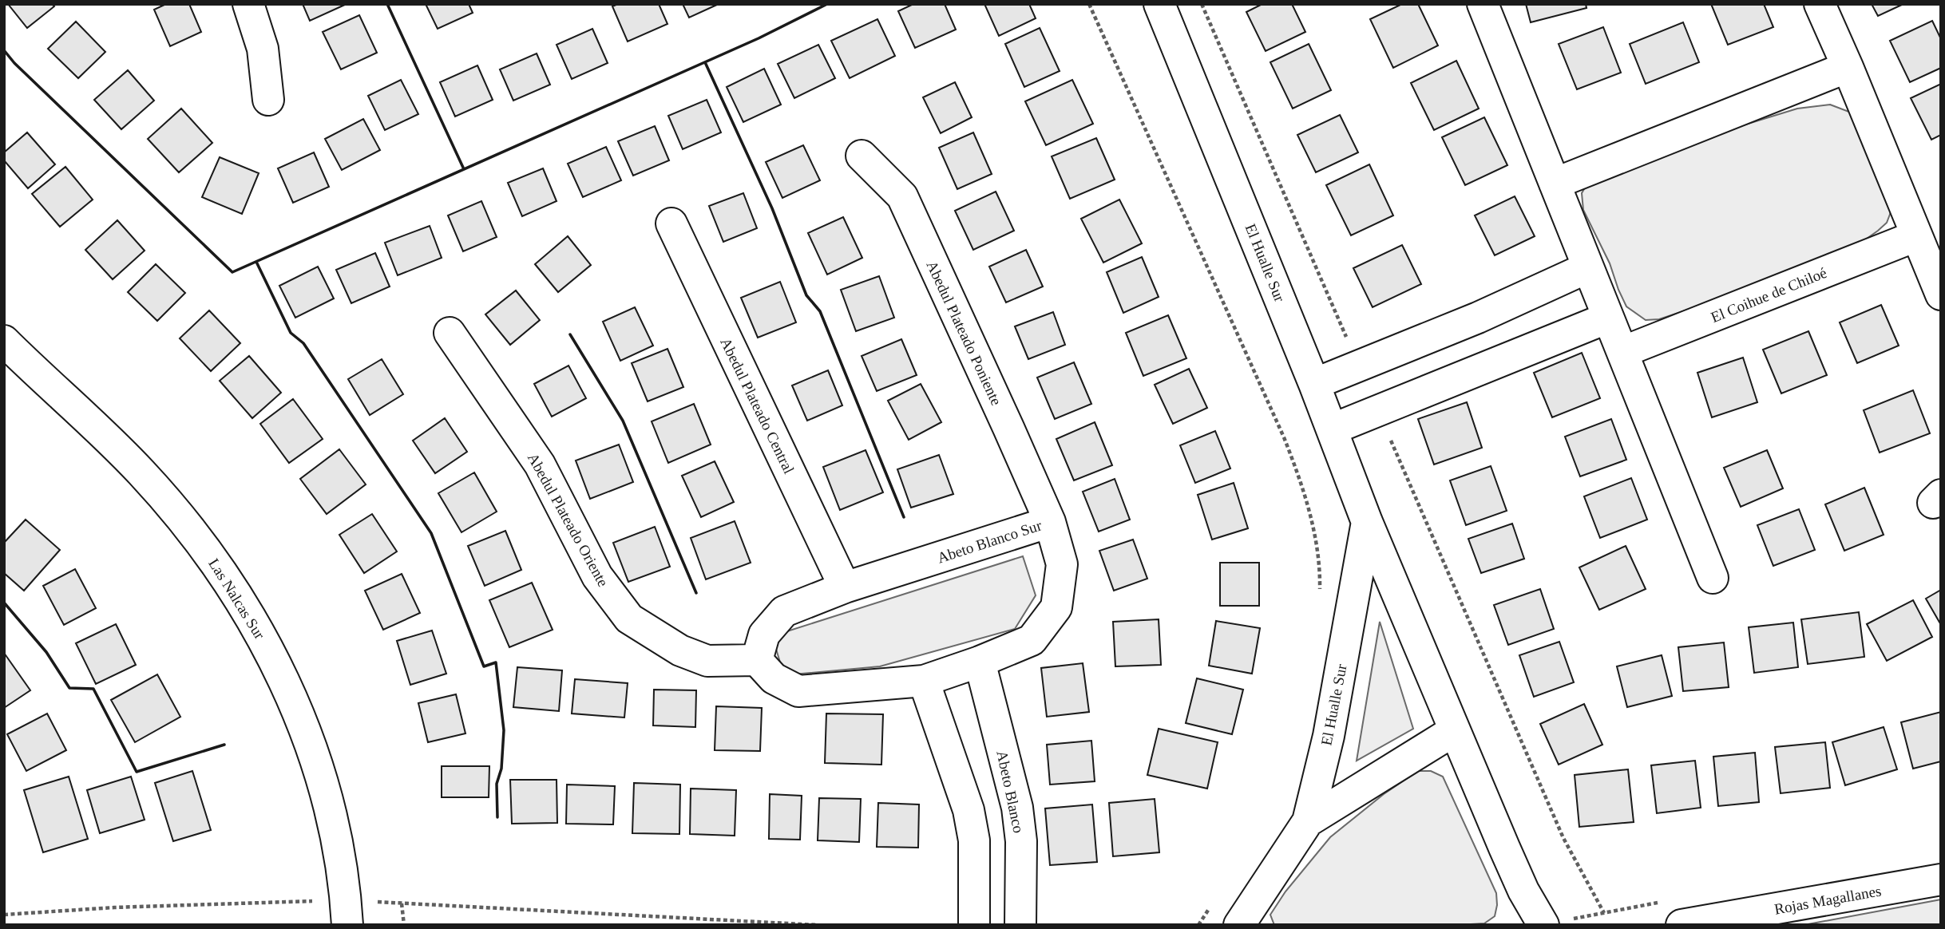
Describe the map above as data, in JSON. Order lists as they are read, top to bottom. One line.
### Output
{"streets":{"street":["El Hualle Sur","El Coihue de Chiloé","Abedul Plateado Poniente","Abedul Plateado Central","Abedul Plateado Oriente","Abeto Blanco Sur","Las Nalcas Sur","Abeto Blanco","Rojas Magallanes"]},"crossings":[["Abedul Plateado Poniente","Abeto Blanco Sur"],["Abedul Plateado Central","Abeto Blanco Sur"],["Abedul Plateado Oriente","Abeto Blanco Sur"],["Abeto Blanco Sur","Abeto Blanco"]]}
